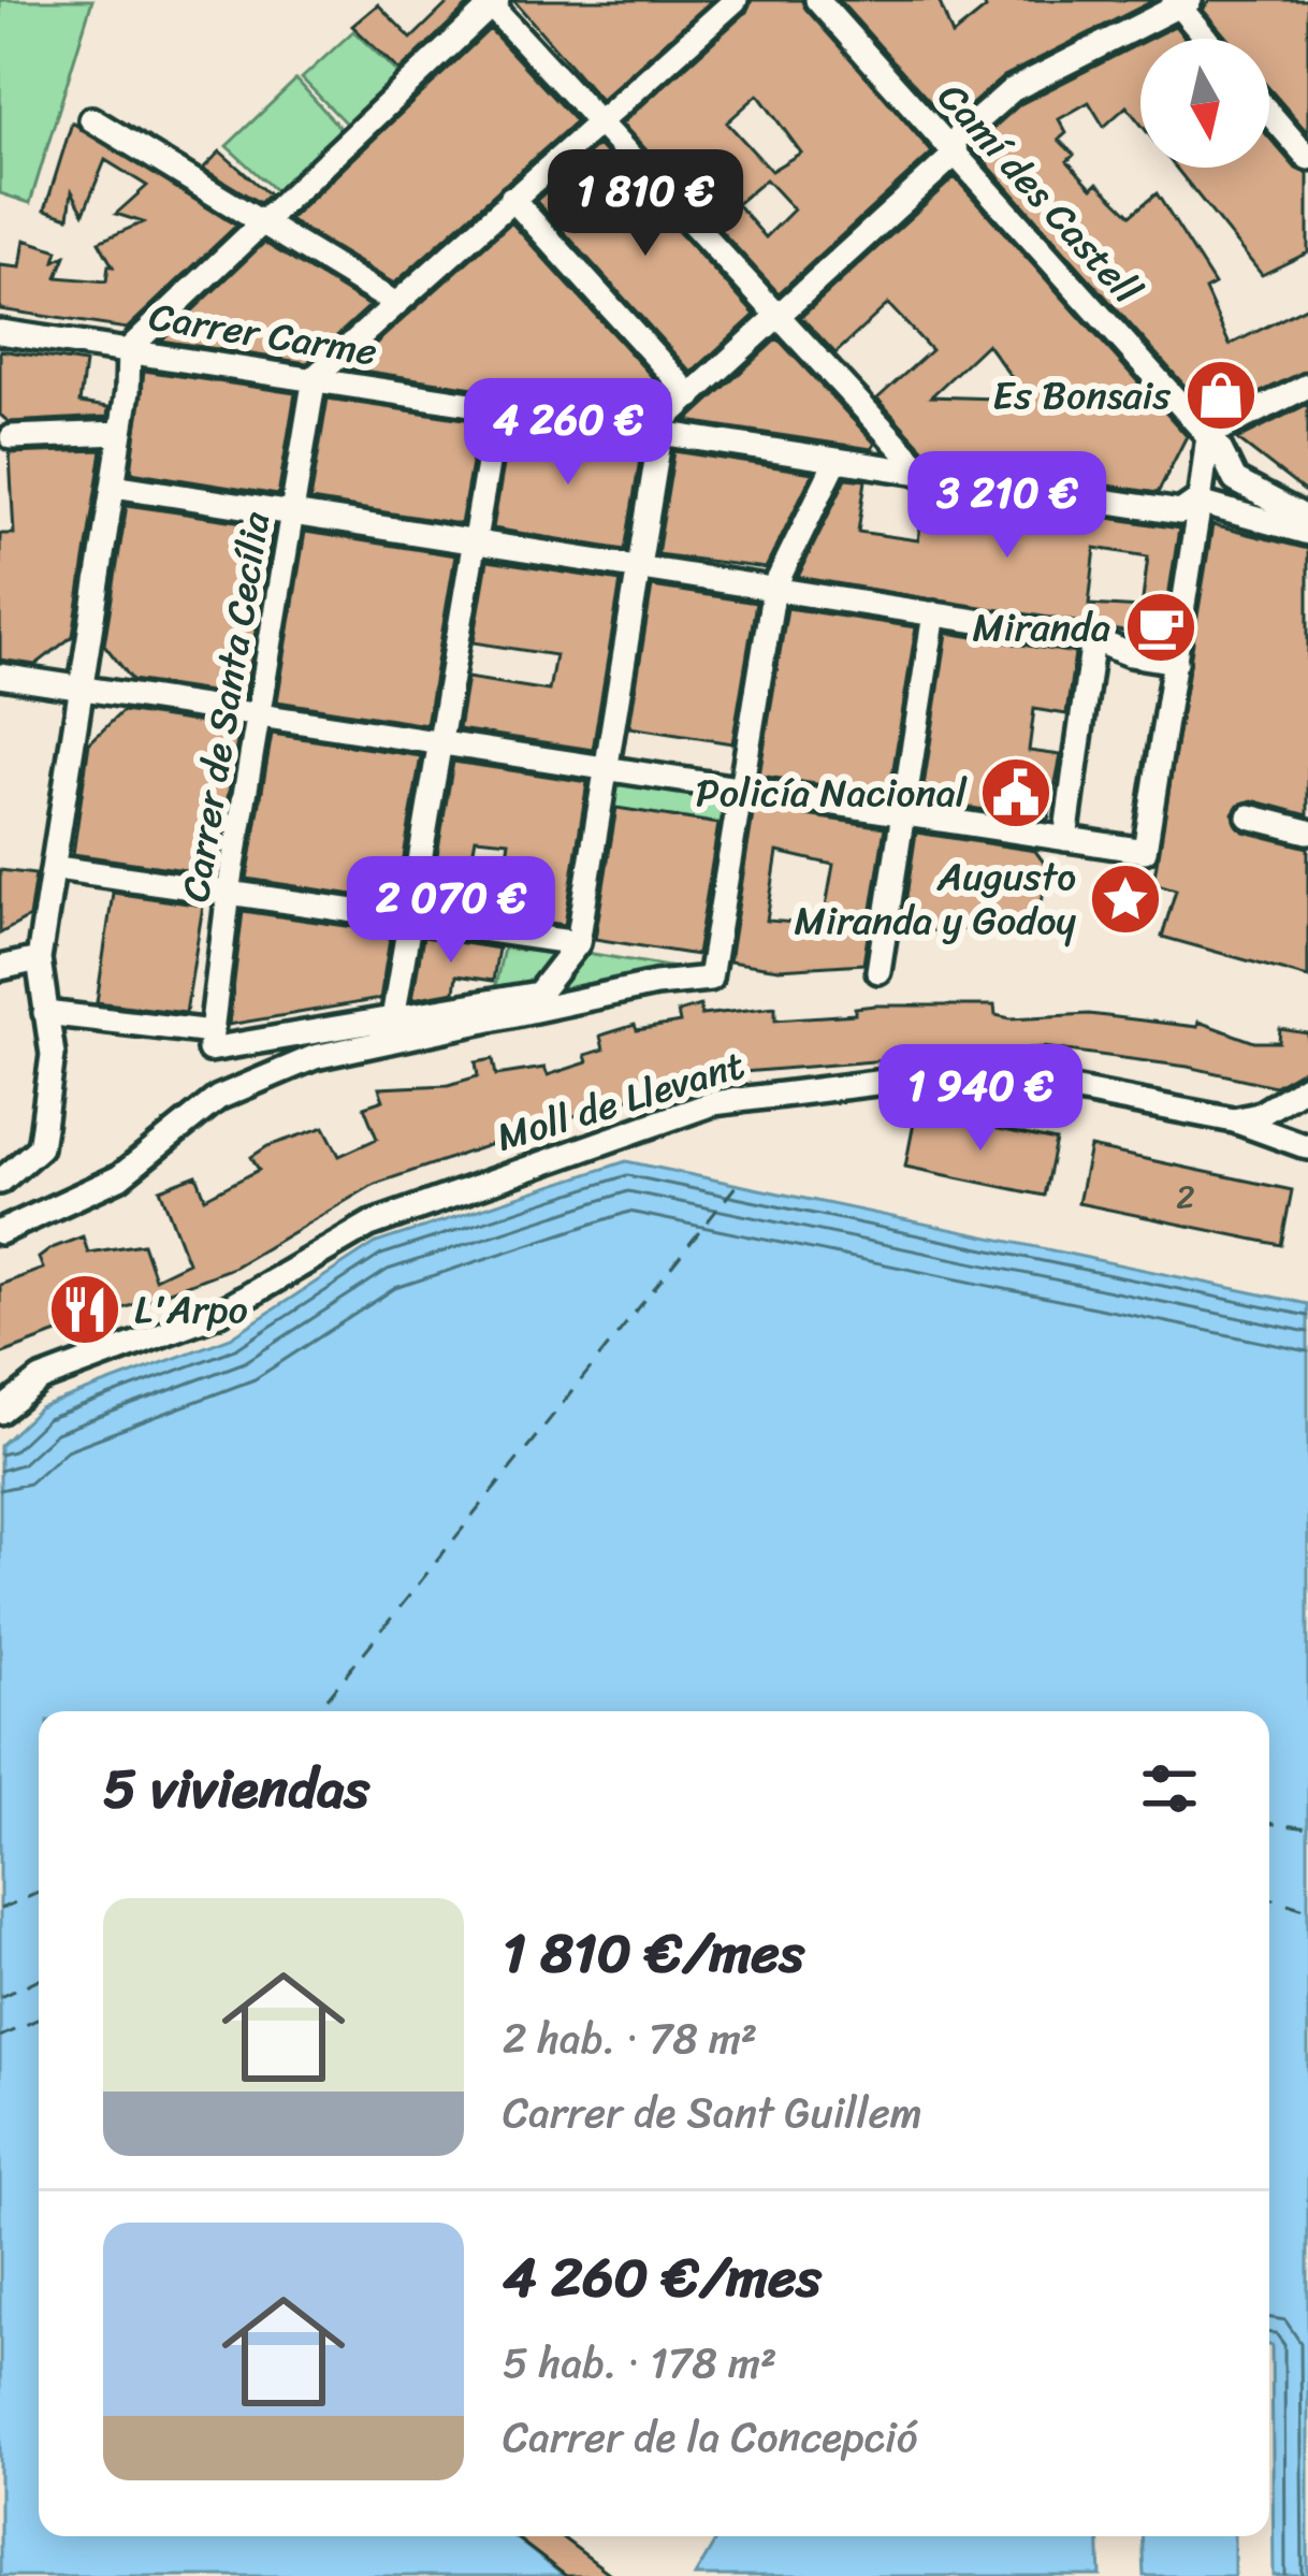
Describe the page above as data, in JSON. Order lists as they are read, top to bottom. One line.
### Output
{"streets":{"street":["Camí des Castell","Carrer Carme","Carrer de Santa Cecília","Moll de Llevant"]},"crossings":[["Carrer Carme","Carrer de Santa Cecília"]],"places":{"shop":["Es Bonsais"],"cafe":["Miranda"],"public building":["Policía Nacional"],"place":["Augusto Miranda y Godoy"],"restaurant":["L'Arpo"]},"house_numbers":["2"],"north":"bottom","page":{"price":["1 810 €","4 260 €","3 210 €","2 070 €","1 940 €"],"heading":"5 viviendas","list":[{"name":"1 810 €/mes","note":"2 hab. · 78 m² · Carrer de Sant Guillem"},{"name":"4 260 €/mes","note":"5 hab. · 178 m² · Carrer de la Concepció"}]}}
